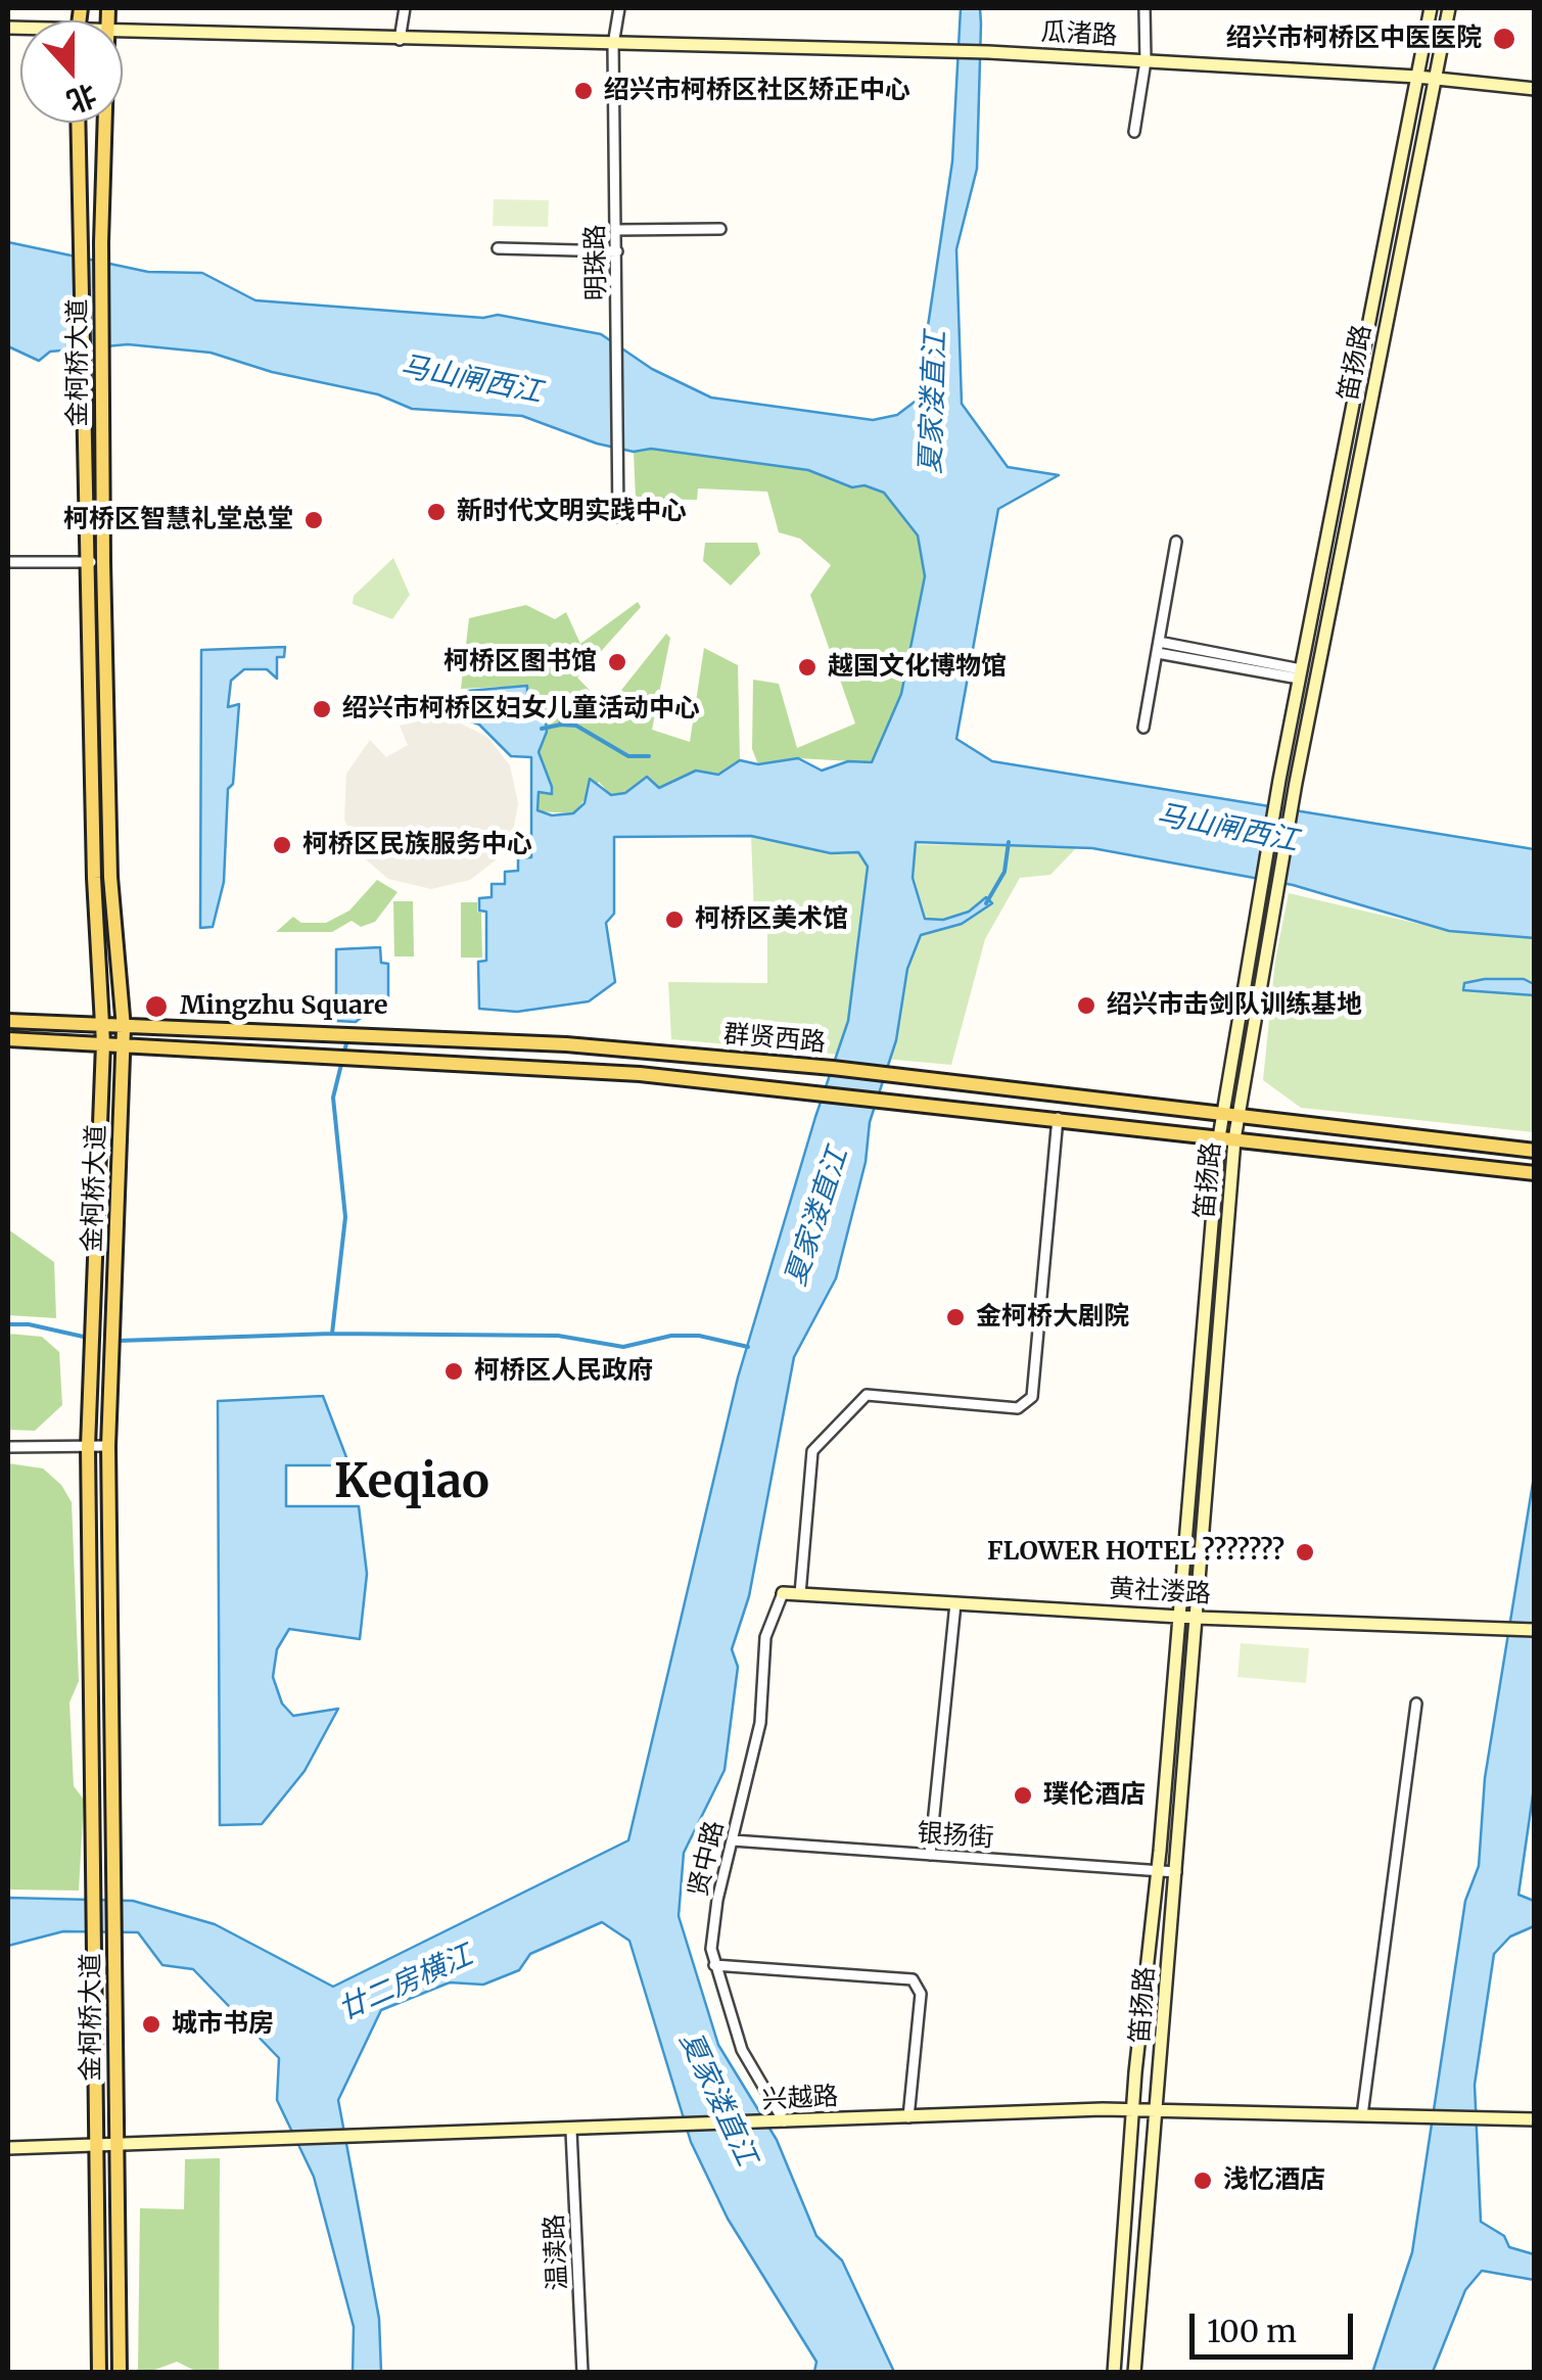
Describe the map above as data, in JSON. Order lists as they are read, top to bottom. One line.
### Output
{"streets":{"main road":["金柯桥大道","群贤西路"],"street":["瓜渚路","明珠路","笛扬路","黄社溇路","银扬街","贤中路","兴越路","温渎路"]},"crossings":[["瓜渚路","明珠路"],["瓜渚路","笛扬路"],["金柯桥大道","群贤西路"],["金柯桥大道","兴越路"],["笛扬路","群贤西路"],["笛扬路","黄社溇路"],["笛扬路","银扬街"],["笛扬路","兴越路"],["黄社溇路","贤中路"],["银扬街","贤中路"],["贤中路","兴越路"],["兴越路","温渎路"]],"districts":["Keqiao"],"water":["马山闸西江","夏家溇直江","廿二房横江"],"places":["绍兴市柯桥区中医医院","绍兴市柯桥区社区矫正中心","新时代文明实践中心","柯桥区智慧礼堂总堂","柯桥区图书馆","越国文化博物馆","绍兴市柯桥区妇女儿童活动中心","柯桥区民族服务中心","柯桥区美术馆","绍兴市击剑队训练基地","Mingzhu Square","金柯桥大剧院","柯桥区人民政府","FLOWER HOTEL ???????","璞伦酒店","城市书房","浅忆酒店"],"scale_bar":"100 m","north":"bottom"}
